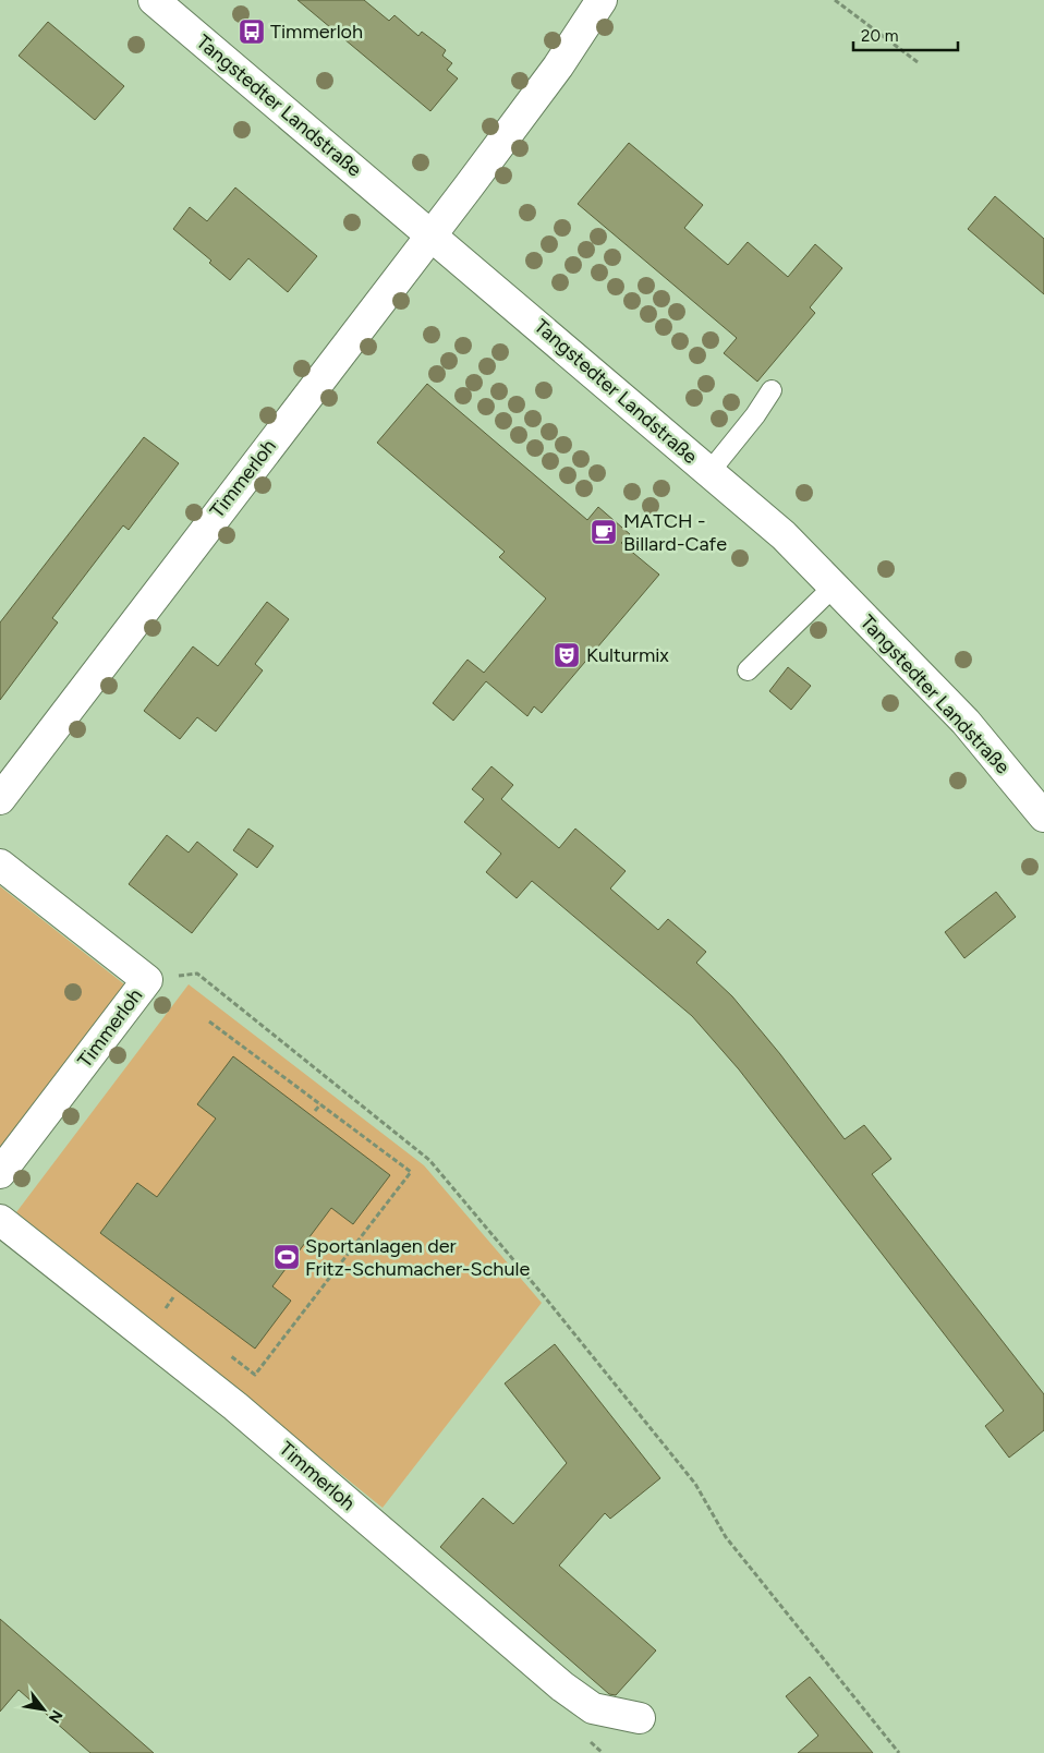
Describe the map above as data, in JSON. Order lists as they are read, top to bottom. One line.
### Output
{"streets":{"street":["Tangstedter Landstraße","Timmerloh"]},"crossings":[["Tangstedter Landstraße","Timmerloh"]],"places":{"bus stop":["Timmerloh"],"cafe":["MATCH - Billard-Cafe"],"theatre":["Kulturmix"],"sports":["Sportanlagen der Fritz-Schumacher-Schule"]},"scale_bar":"20 m","north":"bottom right"}
